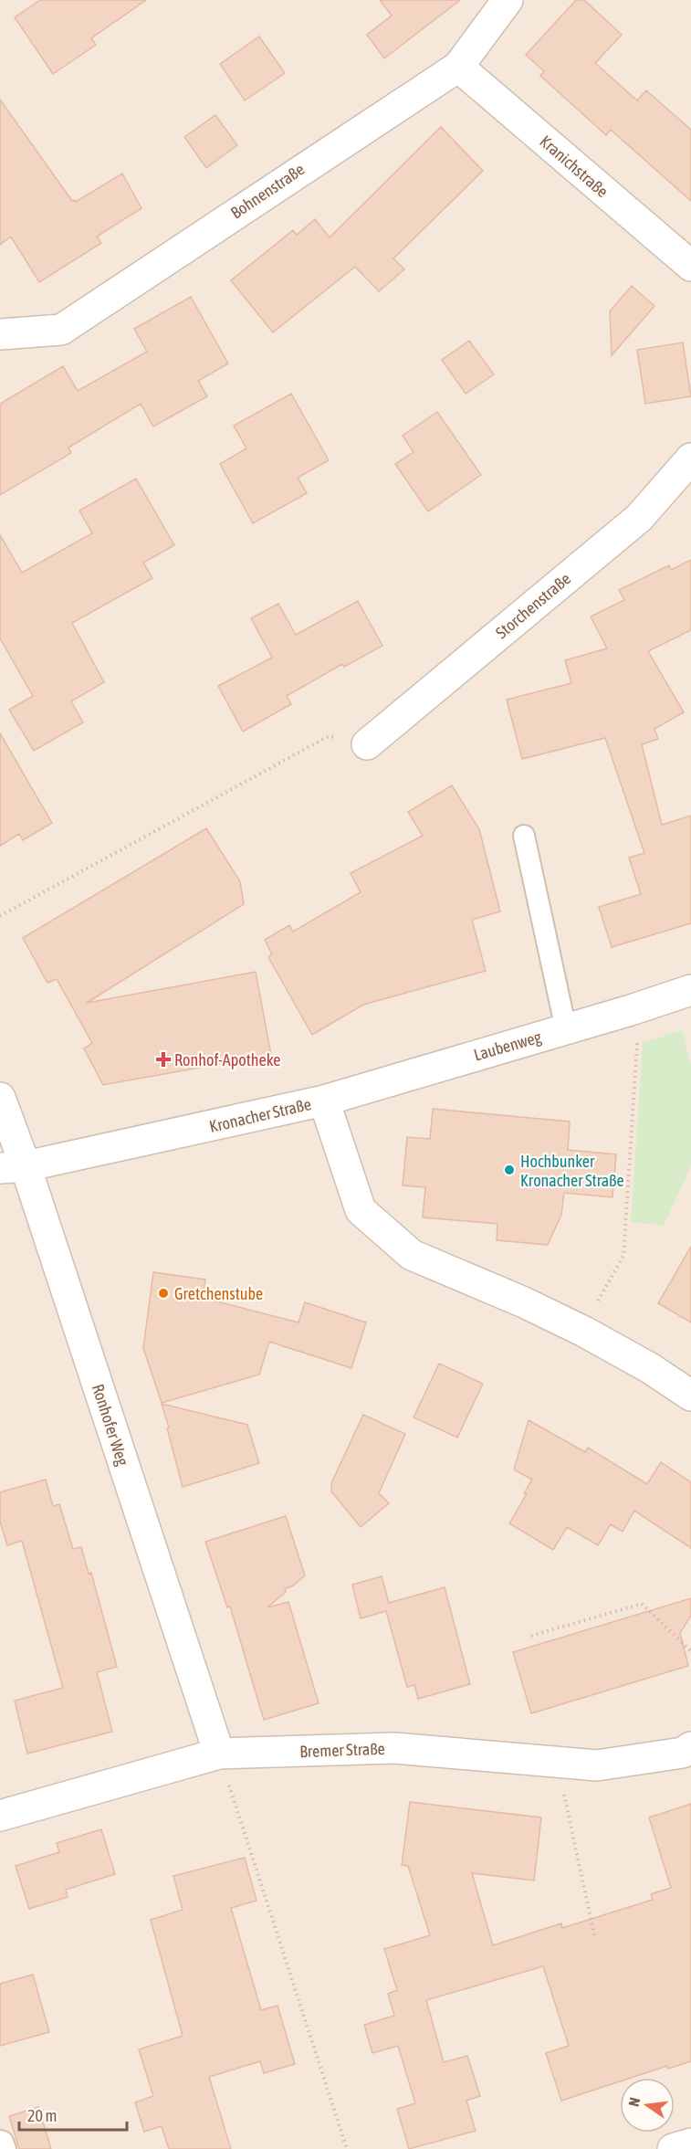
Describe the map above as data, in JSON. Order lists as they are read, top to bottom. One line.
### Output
{"streets":{"street":["Kranichstraße","Bohnenstraße","Storchenstraße","Laubenweg","Kronacher Straße","Ronhofer Weg","Bremer Straße"]},"crossings":[["Kranichstraße","Bohnenstraße"],["Laubenweg","Kronacher Straße"],["Kronacher Straße","Ronhofer Weg"],["Ronhofer Weg","Bremer Straße"]],"places":{"health":["Ronhof-Apotheke"],"other":["Hochbunker Kronacher Straße","Gretchenstube"]},"scale_bar":"20 m","north":"left"}
